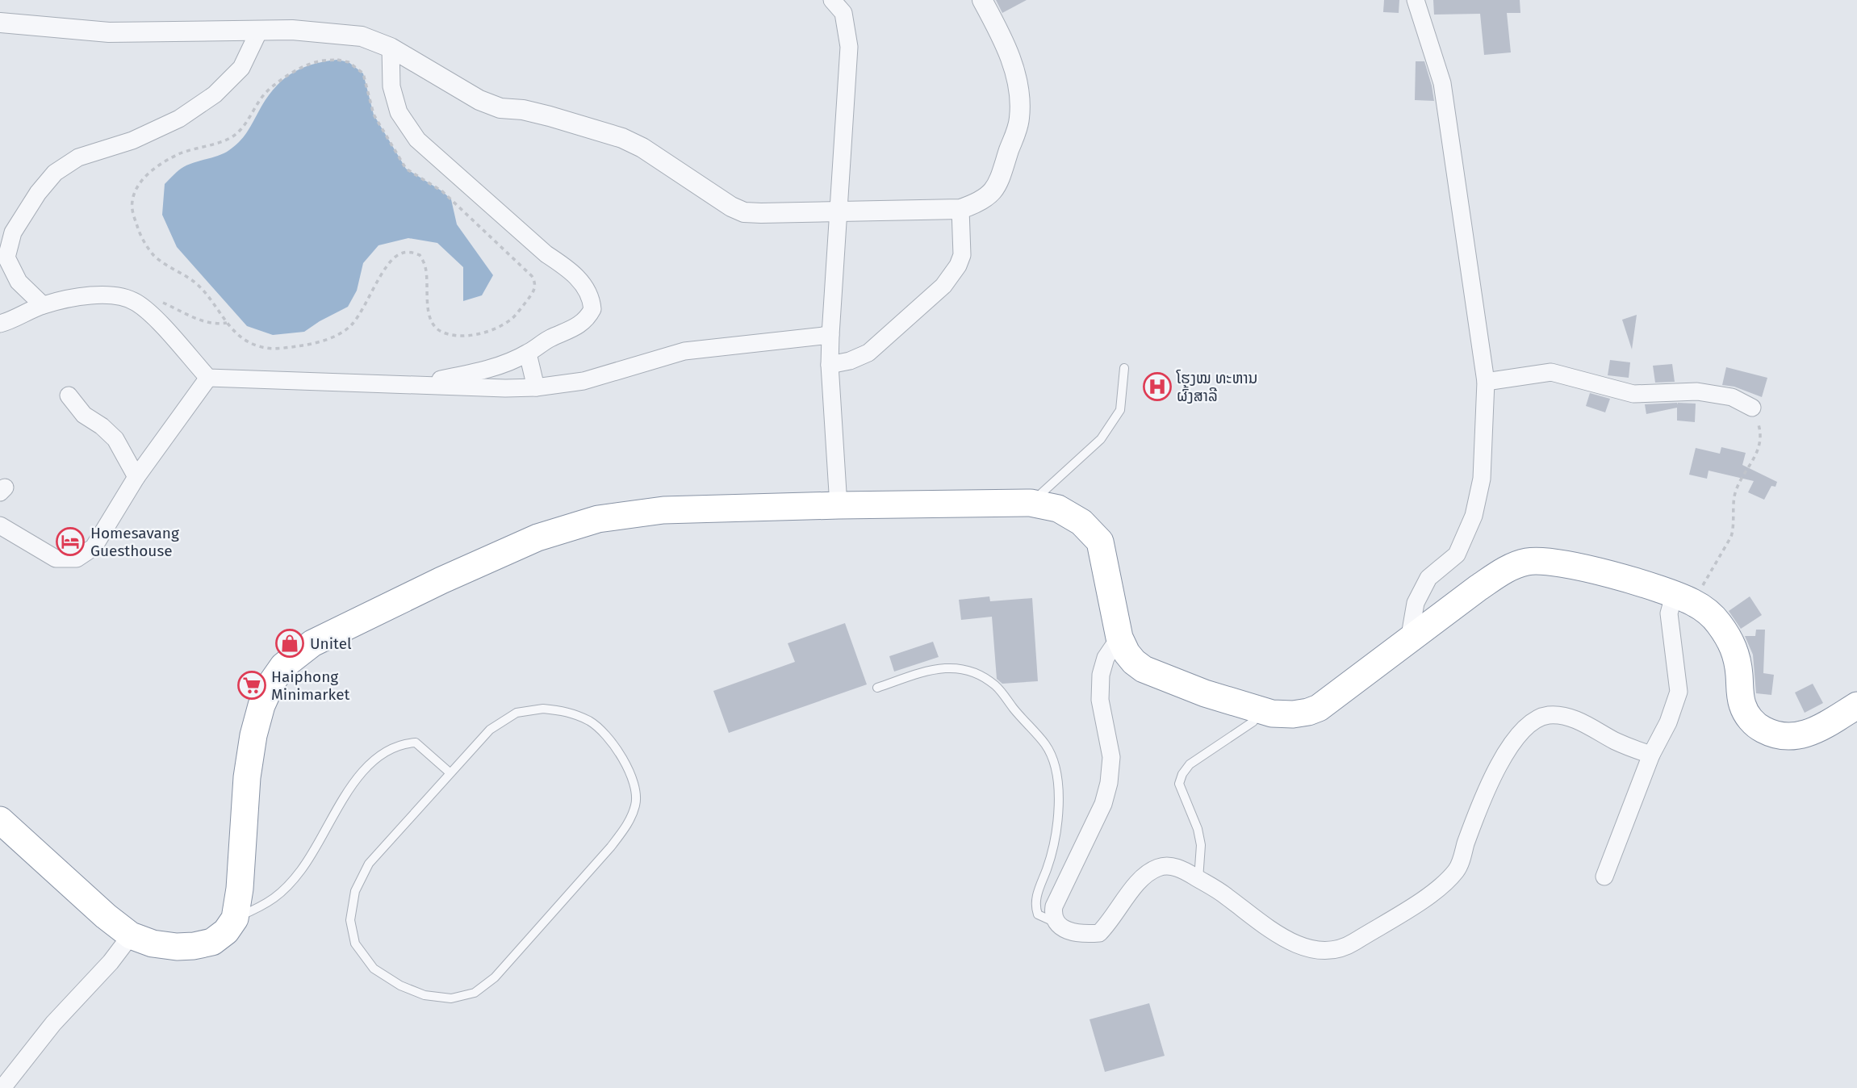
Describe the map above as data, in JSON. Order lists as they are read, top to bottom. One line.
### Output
{"places":{"hospital":["ໂຮງໝ ທະຫານ ຜົ້ງສາລີ"],"hotel":["Homesavang Guesthouse"],"shop":["Unitel"],"supermarket":["Haiphong Minimarket"]}}
